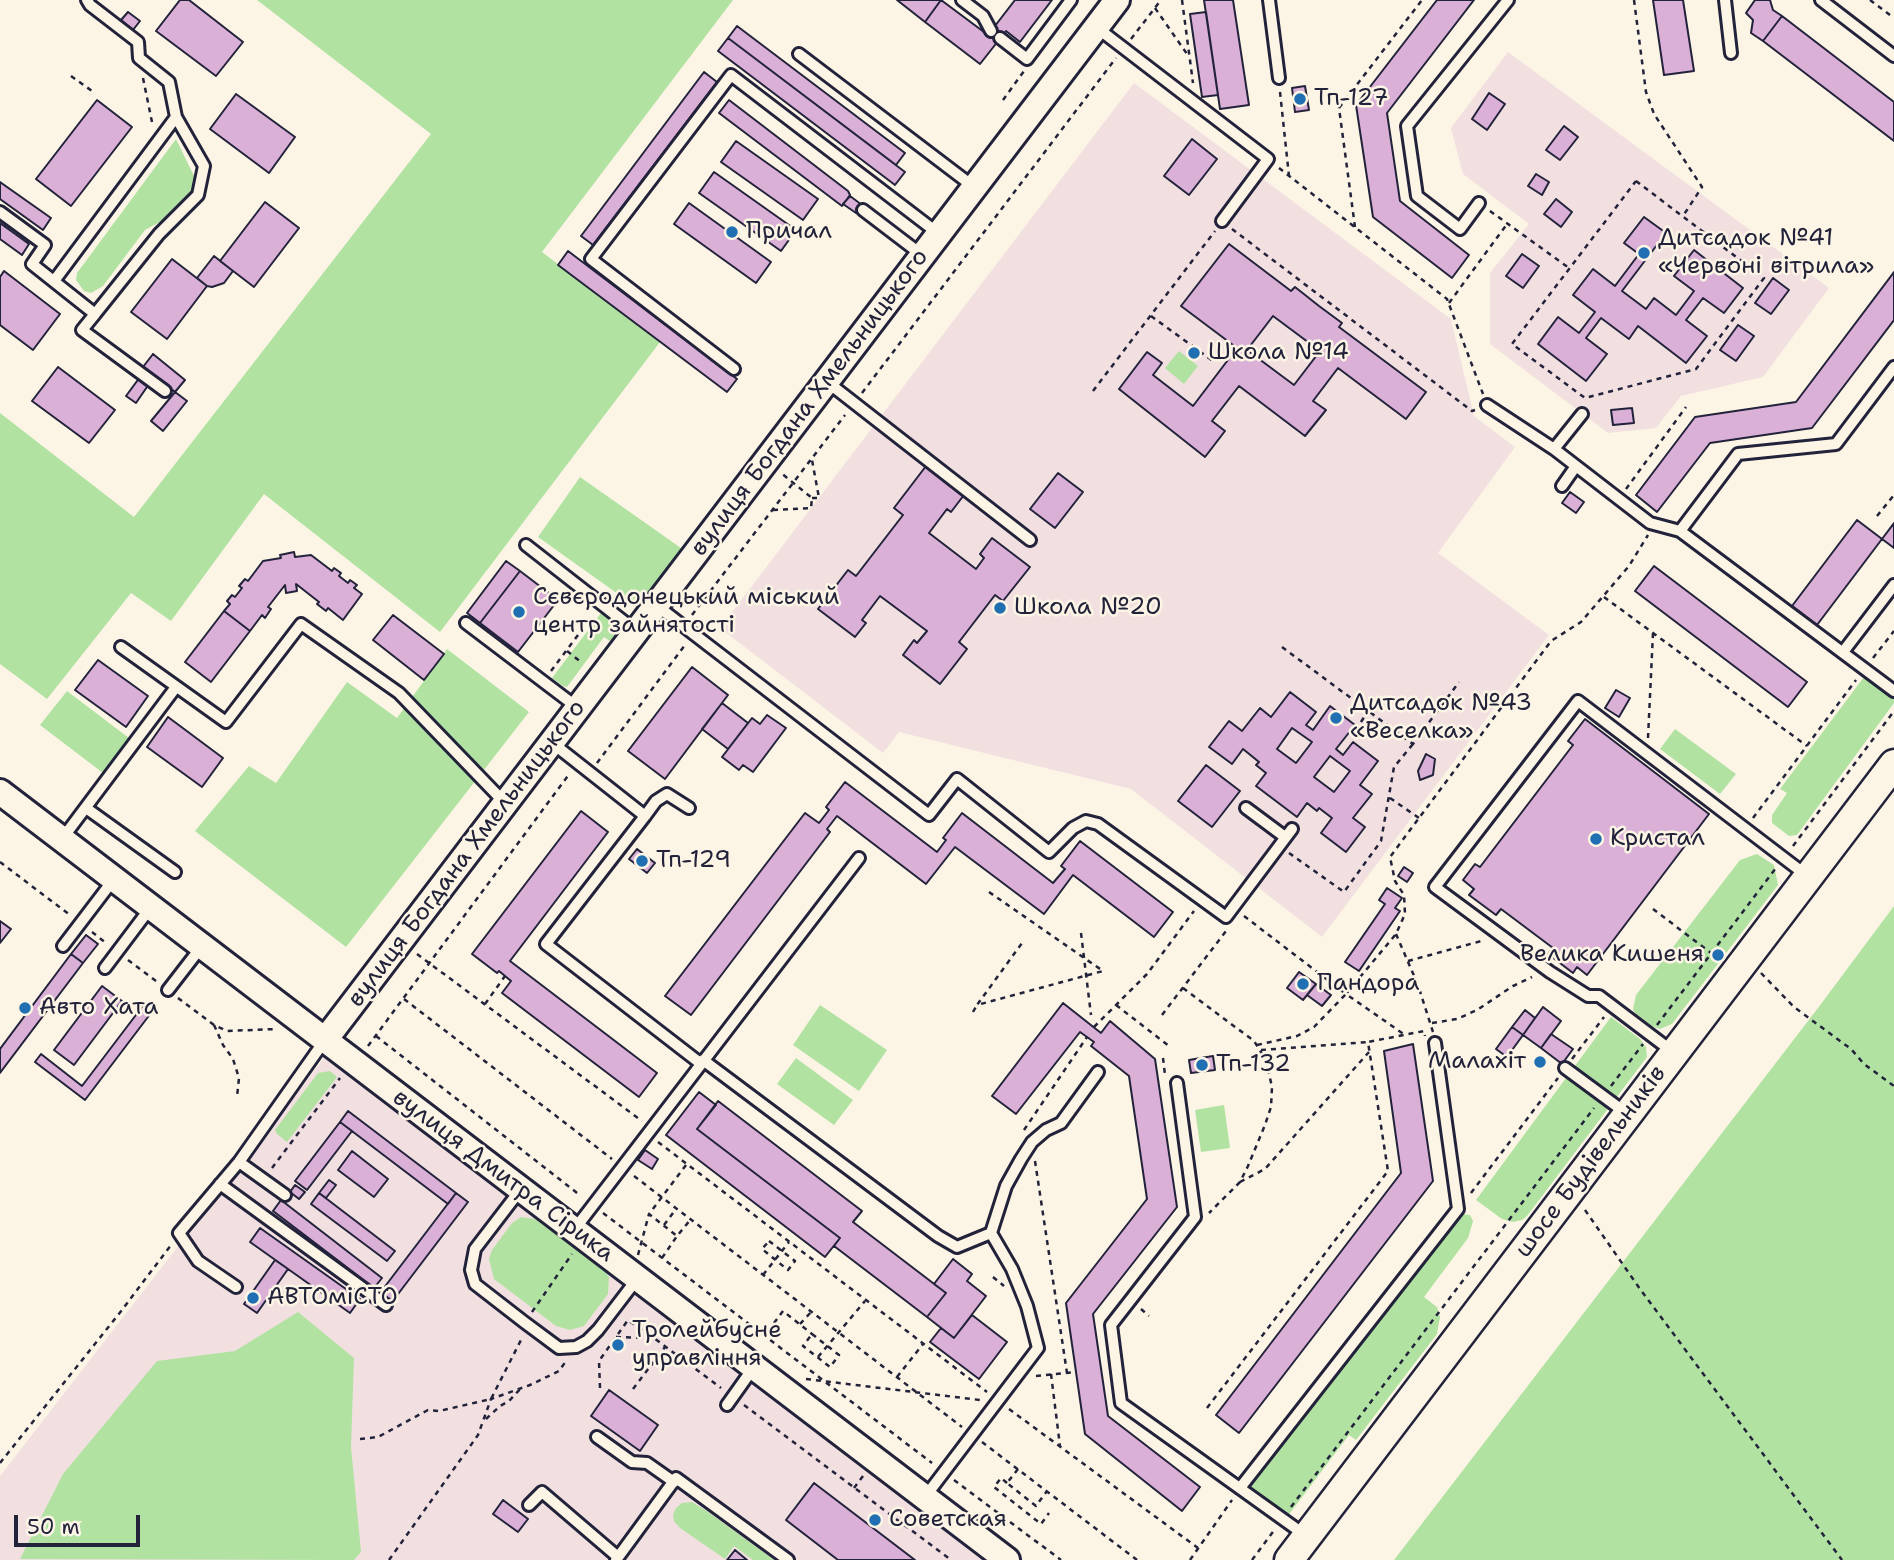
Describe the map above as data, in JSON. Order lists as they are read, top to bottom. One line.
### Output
{"streets":{"main road":["шосе Будівельників"],"street":["вулиця Богдана Хмельницького","вулиця Дмитра Сірика"]},"crossings":[["вулиця Богдана Хмельницького","вулиця Дмитра Сірика"]],"places":["Тп-127","Причал","Дитсадок №41 «Червоні вітрила»","Школа №14","Школа №20","Сєвєродонецький міський центр зайнятості","Дитсадок №43 «Веселка»","Кристал","Тп-129","Велика Кишеня","Пандора","Авто Хата","Малахіт","Тп-132","АВТОміСТО","Тролейбусне управління","Советская"],"scale_bar":"50 m"}
